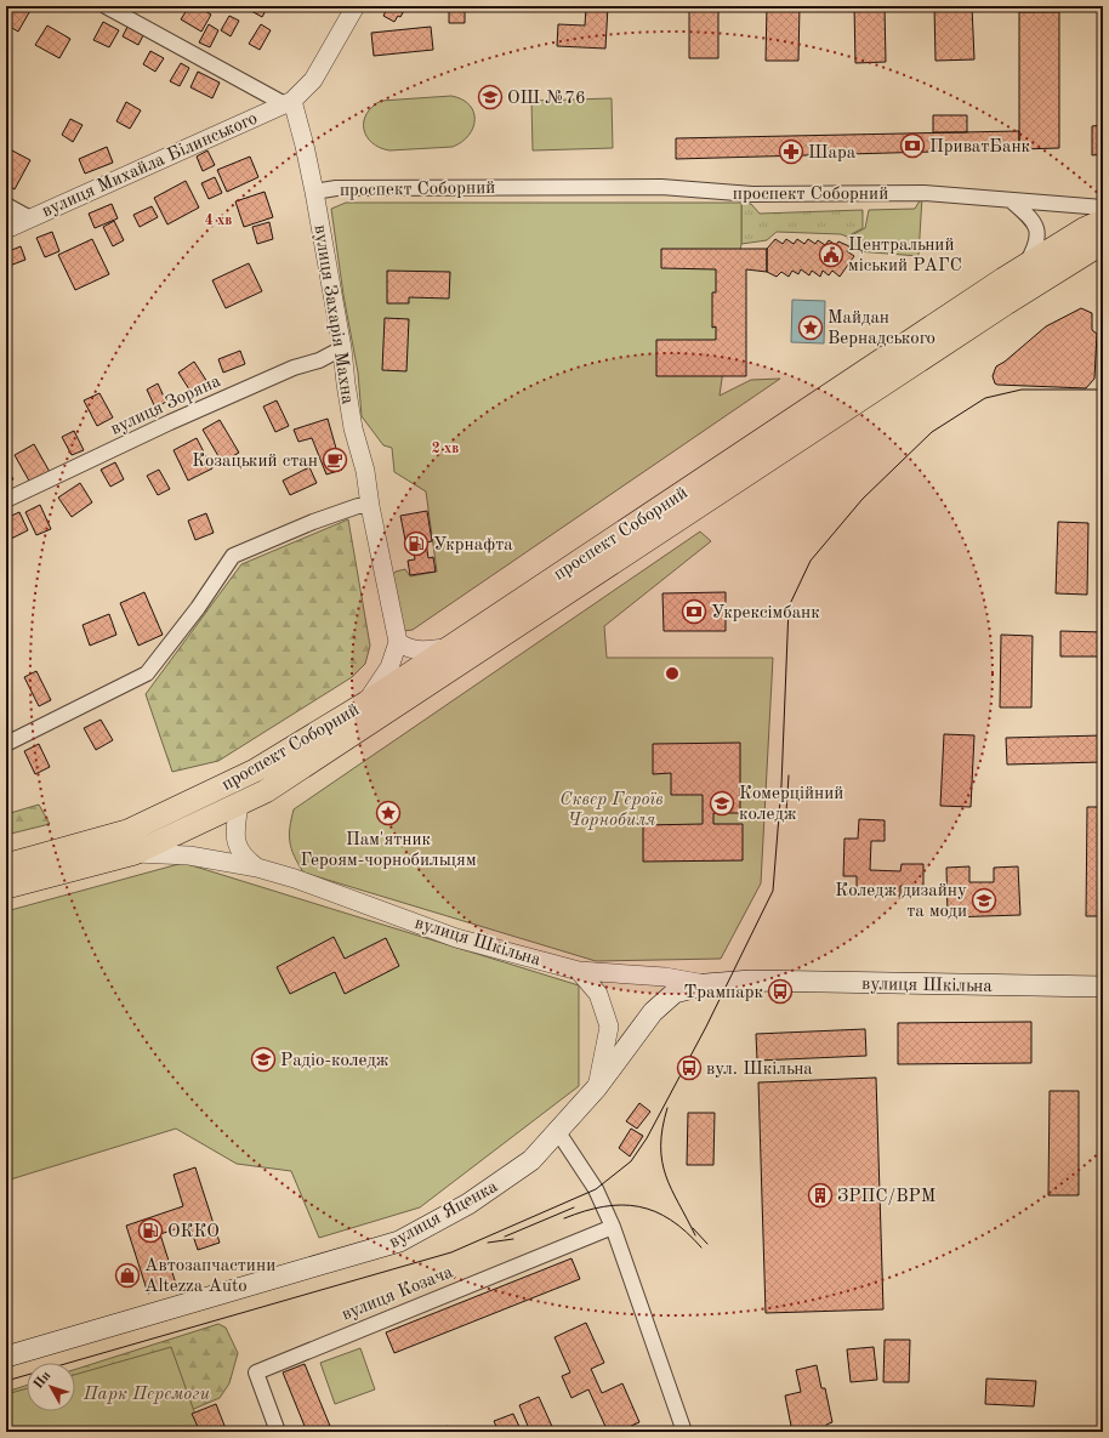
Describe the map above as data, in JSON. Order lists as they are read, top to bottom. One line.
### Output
{"streets":{"main road":["проспект Соборний","вулиця Шкільна","вулиця Яценка"],"street":["вулиця Михайла Білинського","вулиця Захарія Махна","вулиця Зоряна","вулиця Козача"]},"crossings":[["вулиця Михайла Білинського","вулиця Захарія Махна"],["проспект Соборний","вулиця Захарія Махна"],["проспект Соборний","вулиця Шкільна"],["вулиця Захарія Махна","вулиця Зоряна"],["вулиця Шкільна","вулиця Яценка"]],"parks":["Сквер Героїв Чорнобиля","Парк Перемоги"],"places":{"school or university":["ОШ №76","Комерційний коледж","Коледж дизайну та моди","Радіо-коледж"],"bank":["ПриватБанк","Укрексімбанк"],"pharmacy":["Шара"],"public building":["Центральний міський РАГС"],"place":["Майдан Вернадського","Пам'ятник Героям-чорнобильцям"],"cafe":["Козацький стан"],"fuel station":["Укрнафта","ОККО"],"bus stop":["Трампарк","вул. Шкільна"],"building":["ЗРПС/ВРМ"],"shop":["Автозапчастини Altezza Auto"]},"north":"top left","rings":["4 хв","2 хв"]}
